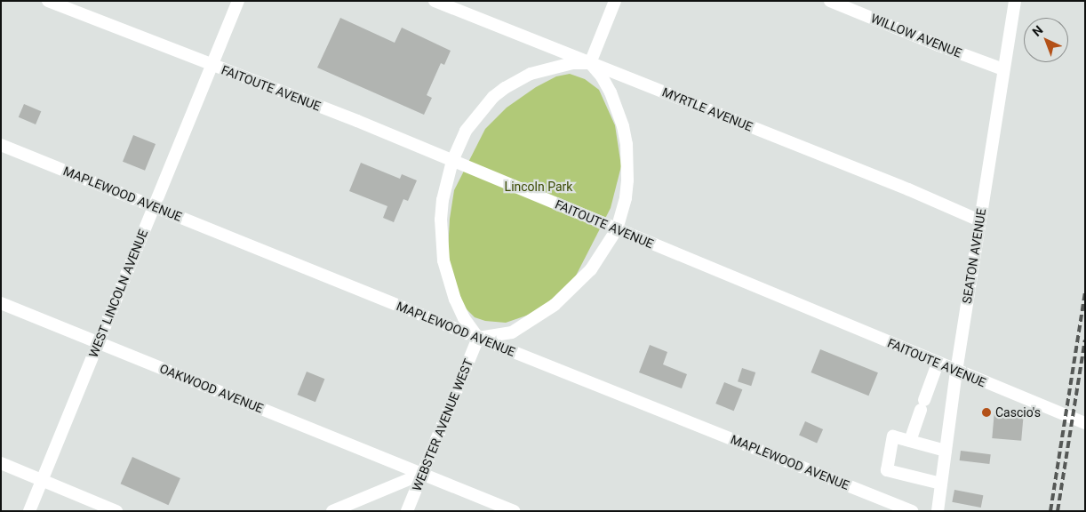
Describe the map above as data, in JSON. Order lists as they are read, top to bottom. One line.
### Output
{"streets":{"street":["WILLOW AVENUE","FAITOUTE AVENUE","MYRTLE AVENUE","MAPLEWOOD AVENUE","SEATON AVENUE","WEST LINCOLN AVENUE","OAKWOOD AVENUE","WEBSTER AVENUE WEST"]},"crossings":[["WILLOW AVENUE","SEATON AVENUE"],["FAITOUTE AVENUE","SEATON AVENUE"],["FAITOUTE AVENUE","WEST LINCOLN AVENUE"],["MYRTLE AVENUE","SEATON AVENUE"],["MAPLEWOOD AVENUE","WEST LINCOLN AVENUE"],["MAPLEWOOD AVENUE","WEBSTER AVENUE WEST"],["WEST LINCOLN AVENUE","OAKWOOD AVENUE"],["OAKWOOD AVENUE","WEBSTER AVENUE WEST"]],"parks":["Lincoln Park"],"places":["Cascio's"],"north":"top left"}
